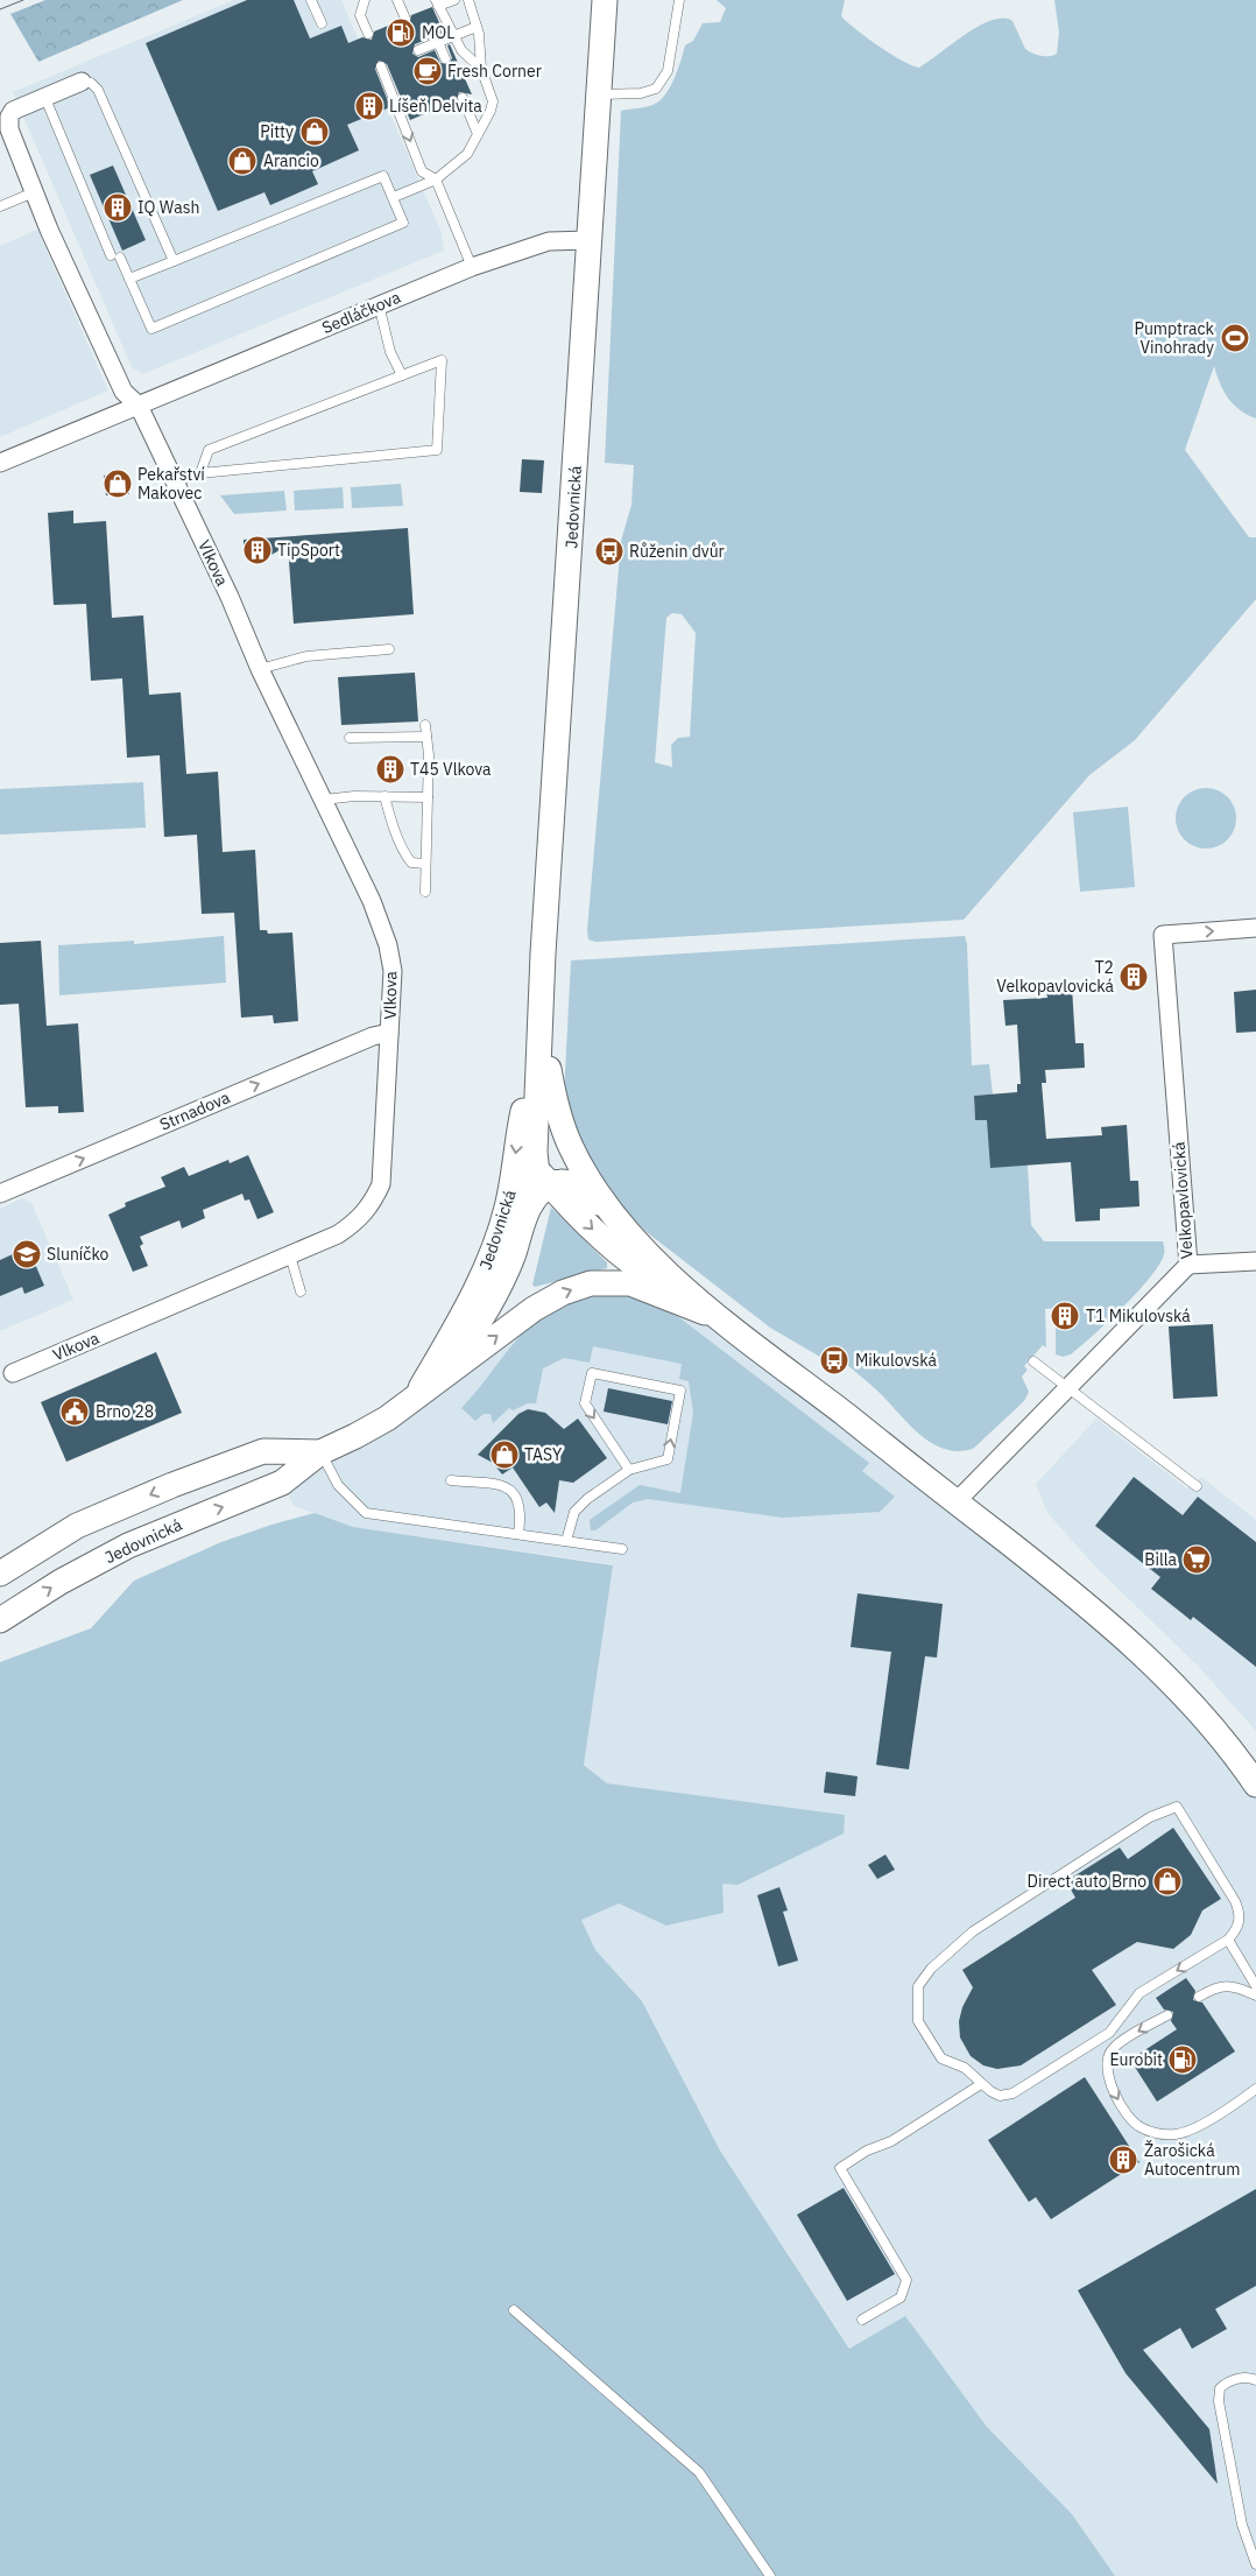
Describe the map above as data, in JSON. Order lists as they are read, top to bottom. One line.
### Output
{"streets":{"main road":["Jedovnická"],"street":["Sedláčkova","Vlkova","Strnadova","Velkopavlovická"]},"crossings":[["Sedláčkova","Jedovnická"],["Sedláčkova","Vlkova"],["Vlkova","Strnadova"]],"one_way":["Strnadova","Velkopavlovická"],"places":{"fuel station":["MOL","Eurobit"],"cafe":["Fresh Corner"],"building":["Líšeň Delvita","IQ Wash","TipSport","T45 Vlkova","T2 Velkopavlovická","T1 Mikulovská","Žarošická Autocentrum"],"shop":["Pitty","Arancio","Pekařství Makovec","TASY","Direct auto Brno"],"sports":["Pumptrack Vinohrady"],"bus stop":["Růženin dvůr","Mikulovská"],"school or university":["Sluníčko"],"public building":["Brno 28"],"supermarket":["Billa"]}}
